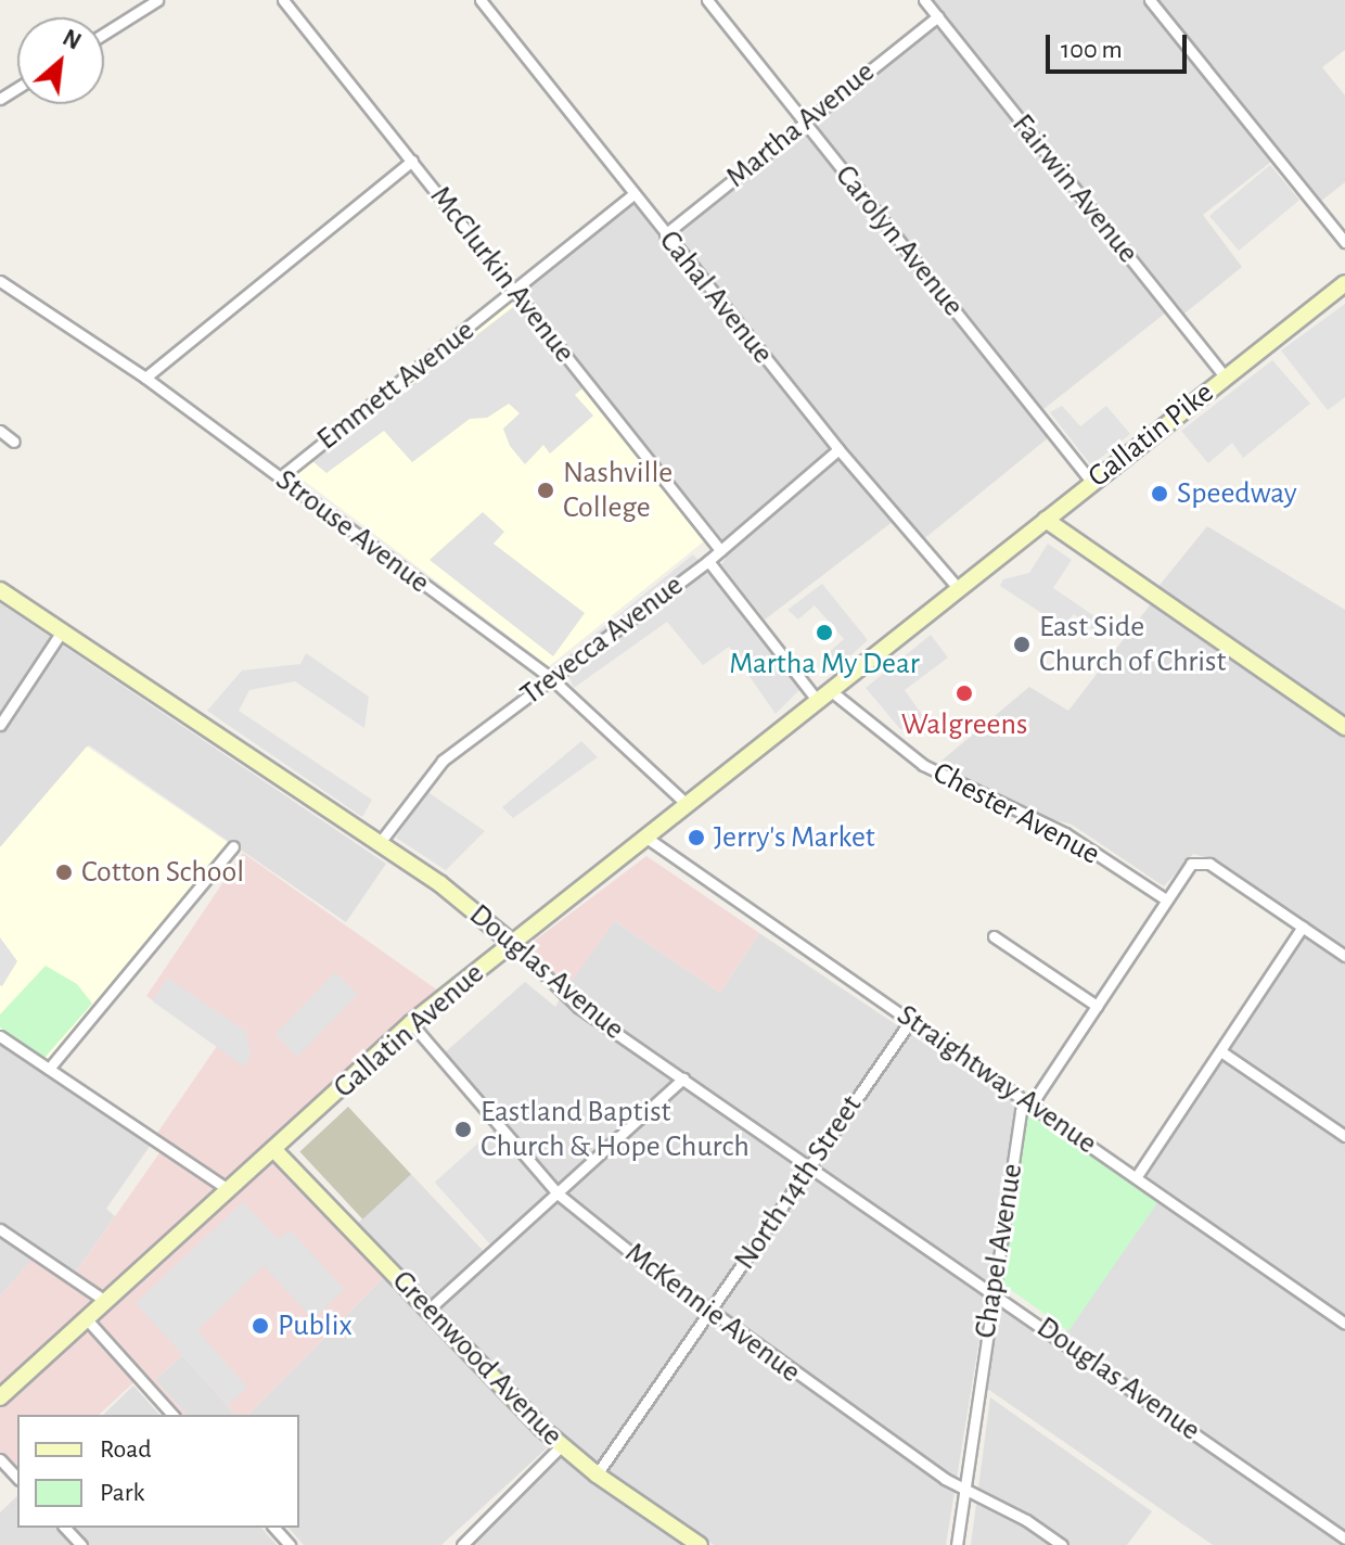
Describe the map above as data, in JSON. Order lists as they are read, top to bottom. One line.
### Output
{"streets":{"main road":["Gallatin Pike","Douglas Avenue","Gallatin Avenue","Greenwood Avenue"],"street":["Martha Avenue","Fairwin Avenue","Carolyn Avenue","McClurkin Avenue","Cahal Avenue","Emmett Avenue","Strouse Avenue","Trevecca Avenue","Chester Avenue","Straightway Avenue","North 14th Street","Chapel Avenue","McKennie Avenue"]},"crossings":[["Martha Avenue","Fairwin Avenue"],["Martha Avenue","Carolyn Avenue"],["Martha Avenue","Cahal Avenue"],["Fairwin Avenue","Gallatin Pike"],["Carolyn Avenue","Gallatin Pike"],["McClurkin Avenue","Emmett Avenue"],["McClurkin Avenue","Trevecca Avenue"],["Cahal Avenue","Emmett Avenue"],["Cahal Avenue","Gallatin Pike"],["Cahal Avenue","Trevecca Avenue"],["Cahal Avenue","Gallatin Avenue"],["Emmett Avenue","Strouse Avenue"],["Gallatin Pike","Gallatin Avenue"],["Strouse Avenue","Trevecca Avenue"],["Strouse Avenue","Gallatin Avenue"],["Trevecca Avenue","Douglas Avenue"],["Chester Avenue","Gallatin Avenue"],["Chester Avenue","Chapel Avenue"],["Douglas Avenue","Gallatin Avenue"],["Douglas Avenue","North 14th Street"],["Douglas Avenue","Chapel Avenue"],["Gallatin Avenue","Straightway Avenue"],["Gallatin Avenue","McKennie Avenue"],["Gallatin Avenue","Greenwood Avenue"],["Straightway Avenue","North 14th Street"],["Straightway Avenue","Chapel Avenue"],["North 14th Street","McKennie Avenue"],["North 14th Street","Greenwood Avenue"],["Chapel Avenue","McKennie Avenue"]],"places":["Nashville College","Speedway","Martha My Dear","East Side Church of Christ","Walgreens","Jerry's Market","Cotton School","Eastland Baptist Church & Hope Church","Publix"],"legend":["Road","Park"],"scale_bar":"100 m","north":"top right"}
